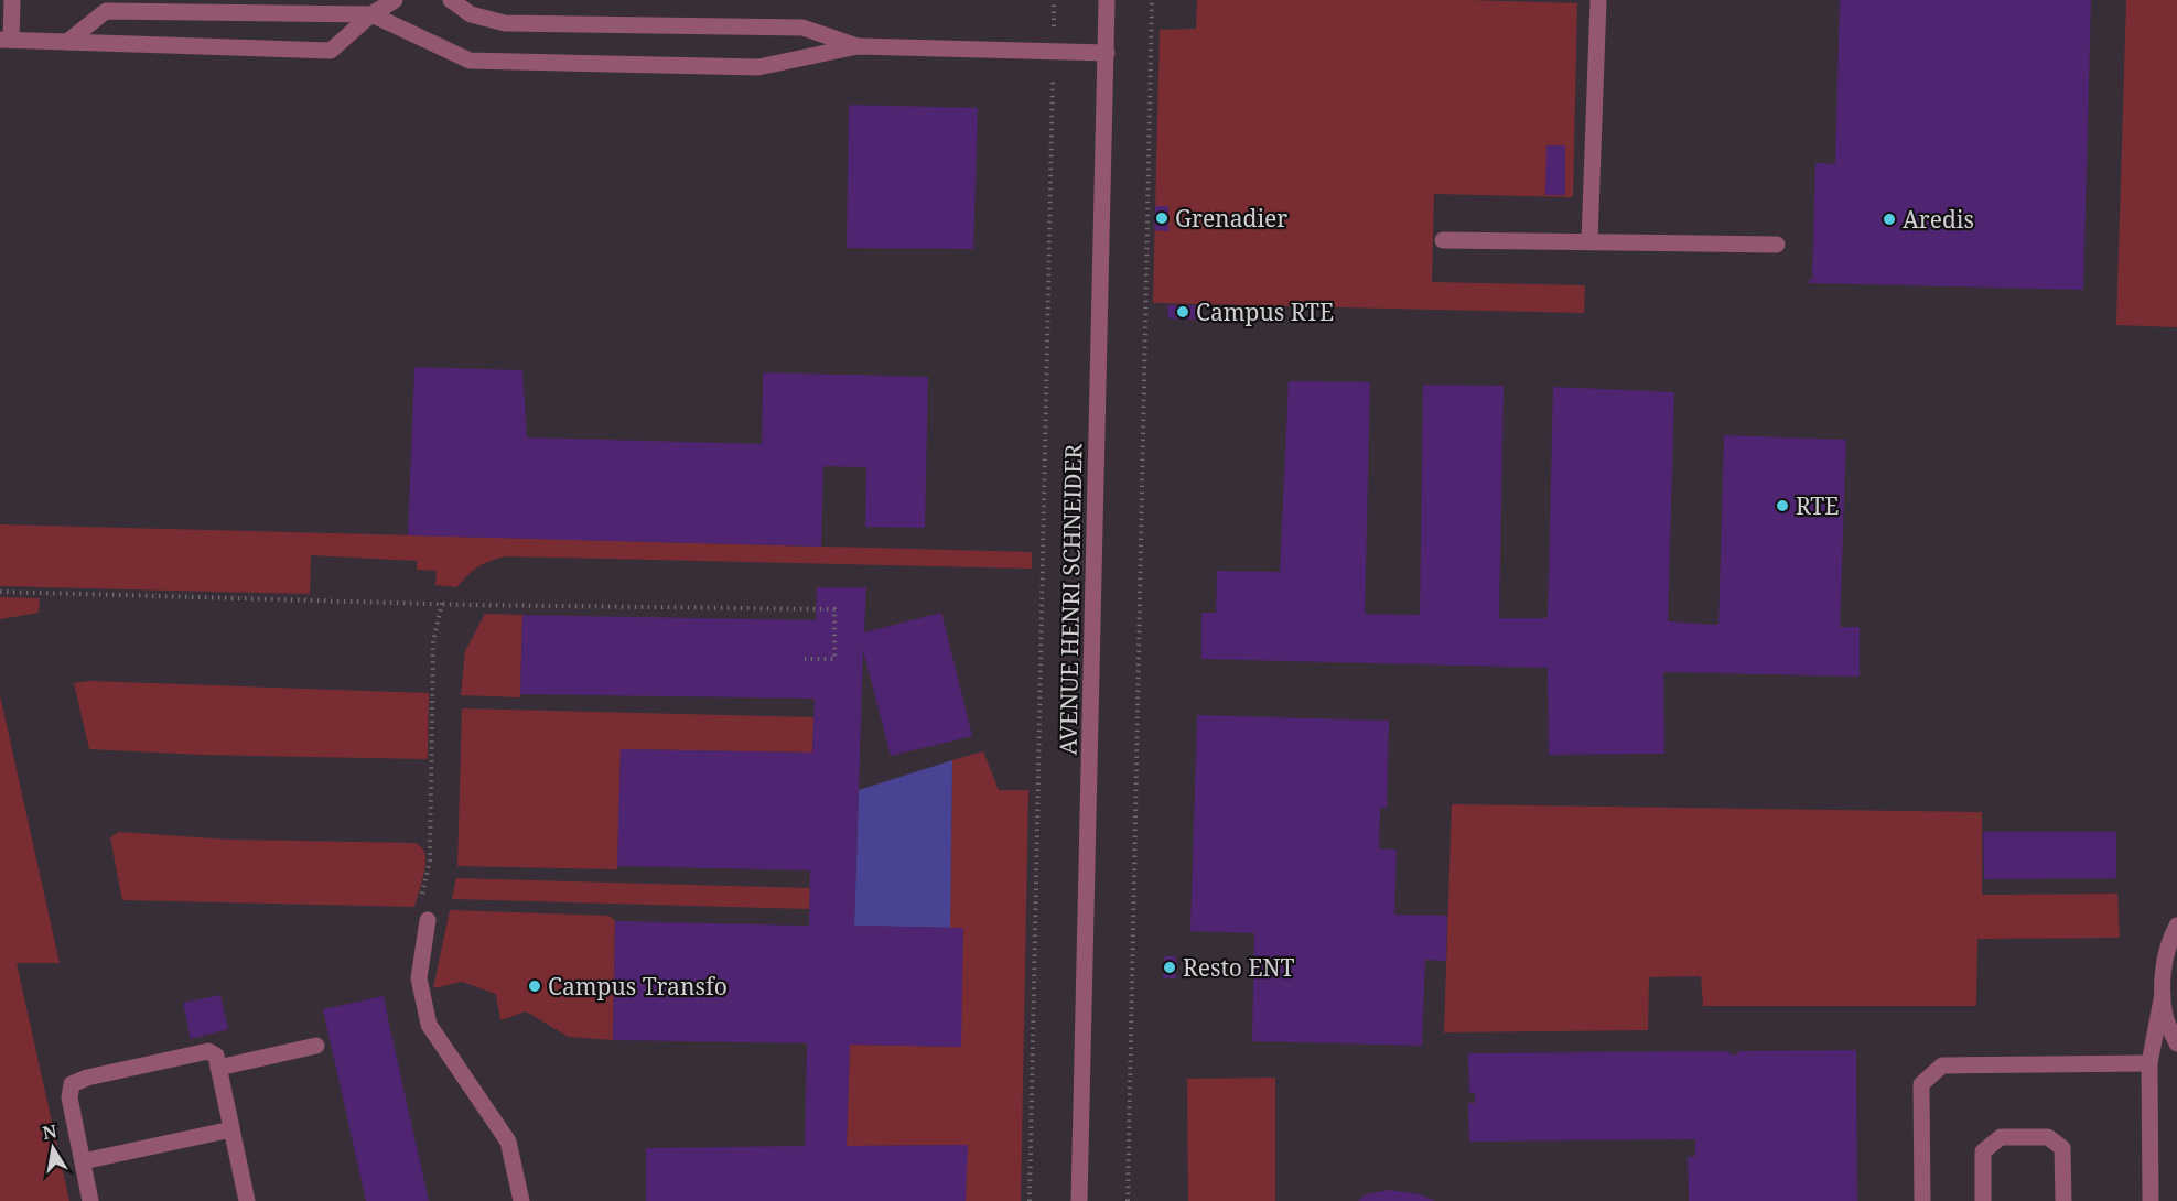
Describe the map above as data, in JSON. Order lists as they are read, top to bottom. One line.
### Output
{"streets":{"street":["AVENUE HENRI SCHNEIDER"]},"places":["Grenadier","Aredis","Campus RTE","RTE","Resto ENT","Campus Transfo"],"north":"top"}
